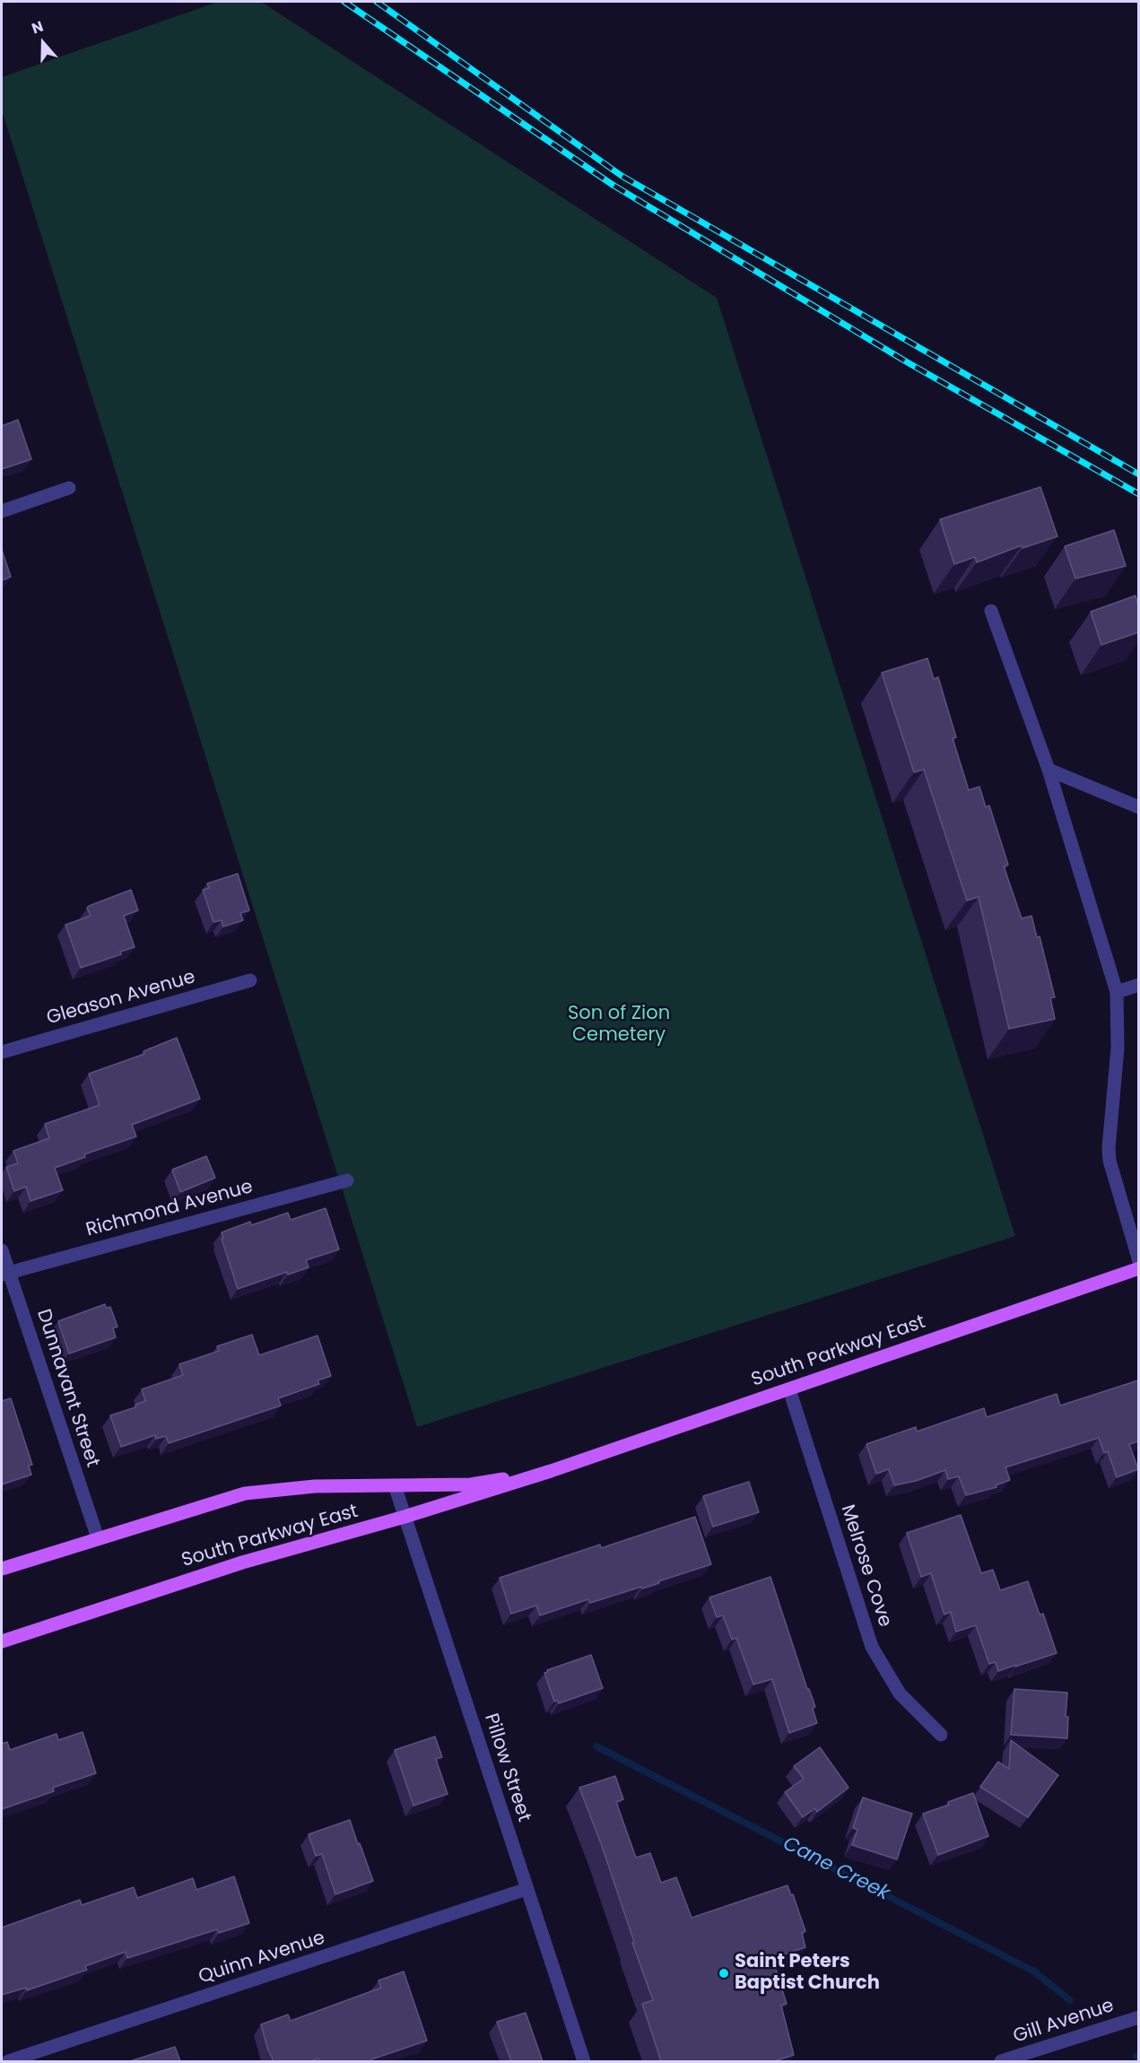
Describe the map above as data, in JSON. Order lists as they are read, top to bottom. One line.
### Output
{"streets":{"main road":["South Parkway East"],"street":["Gleason Avenue","Richmond Avenue","Dunnavant Street","Melrose Cove","Pillow Street","Quinn Avenue","Gill Avenue"]},"crossings":[["Richmond Avenue","Dunnavant Street"],["South Parkway East","Dunnavant Street"],["South Parkway East","Melrose Cove"],["South Parkway East","Pillow Street"],["Pillow Street","Quinn Avenue"]],"water":["Cane Creek"],"parks":["Son of Zion Cemetery"],"places":["Saint Peters Baptist Church"],"north":"top"}
